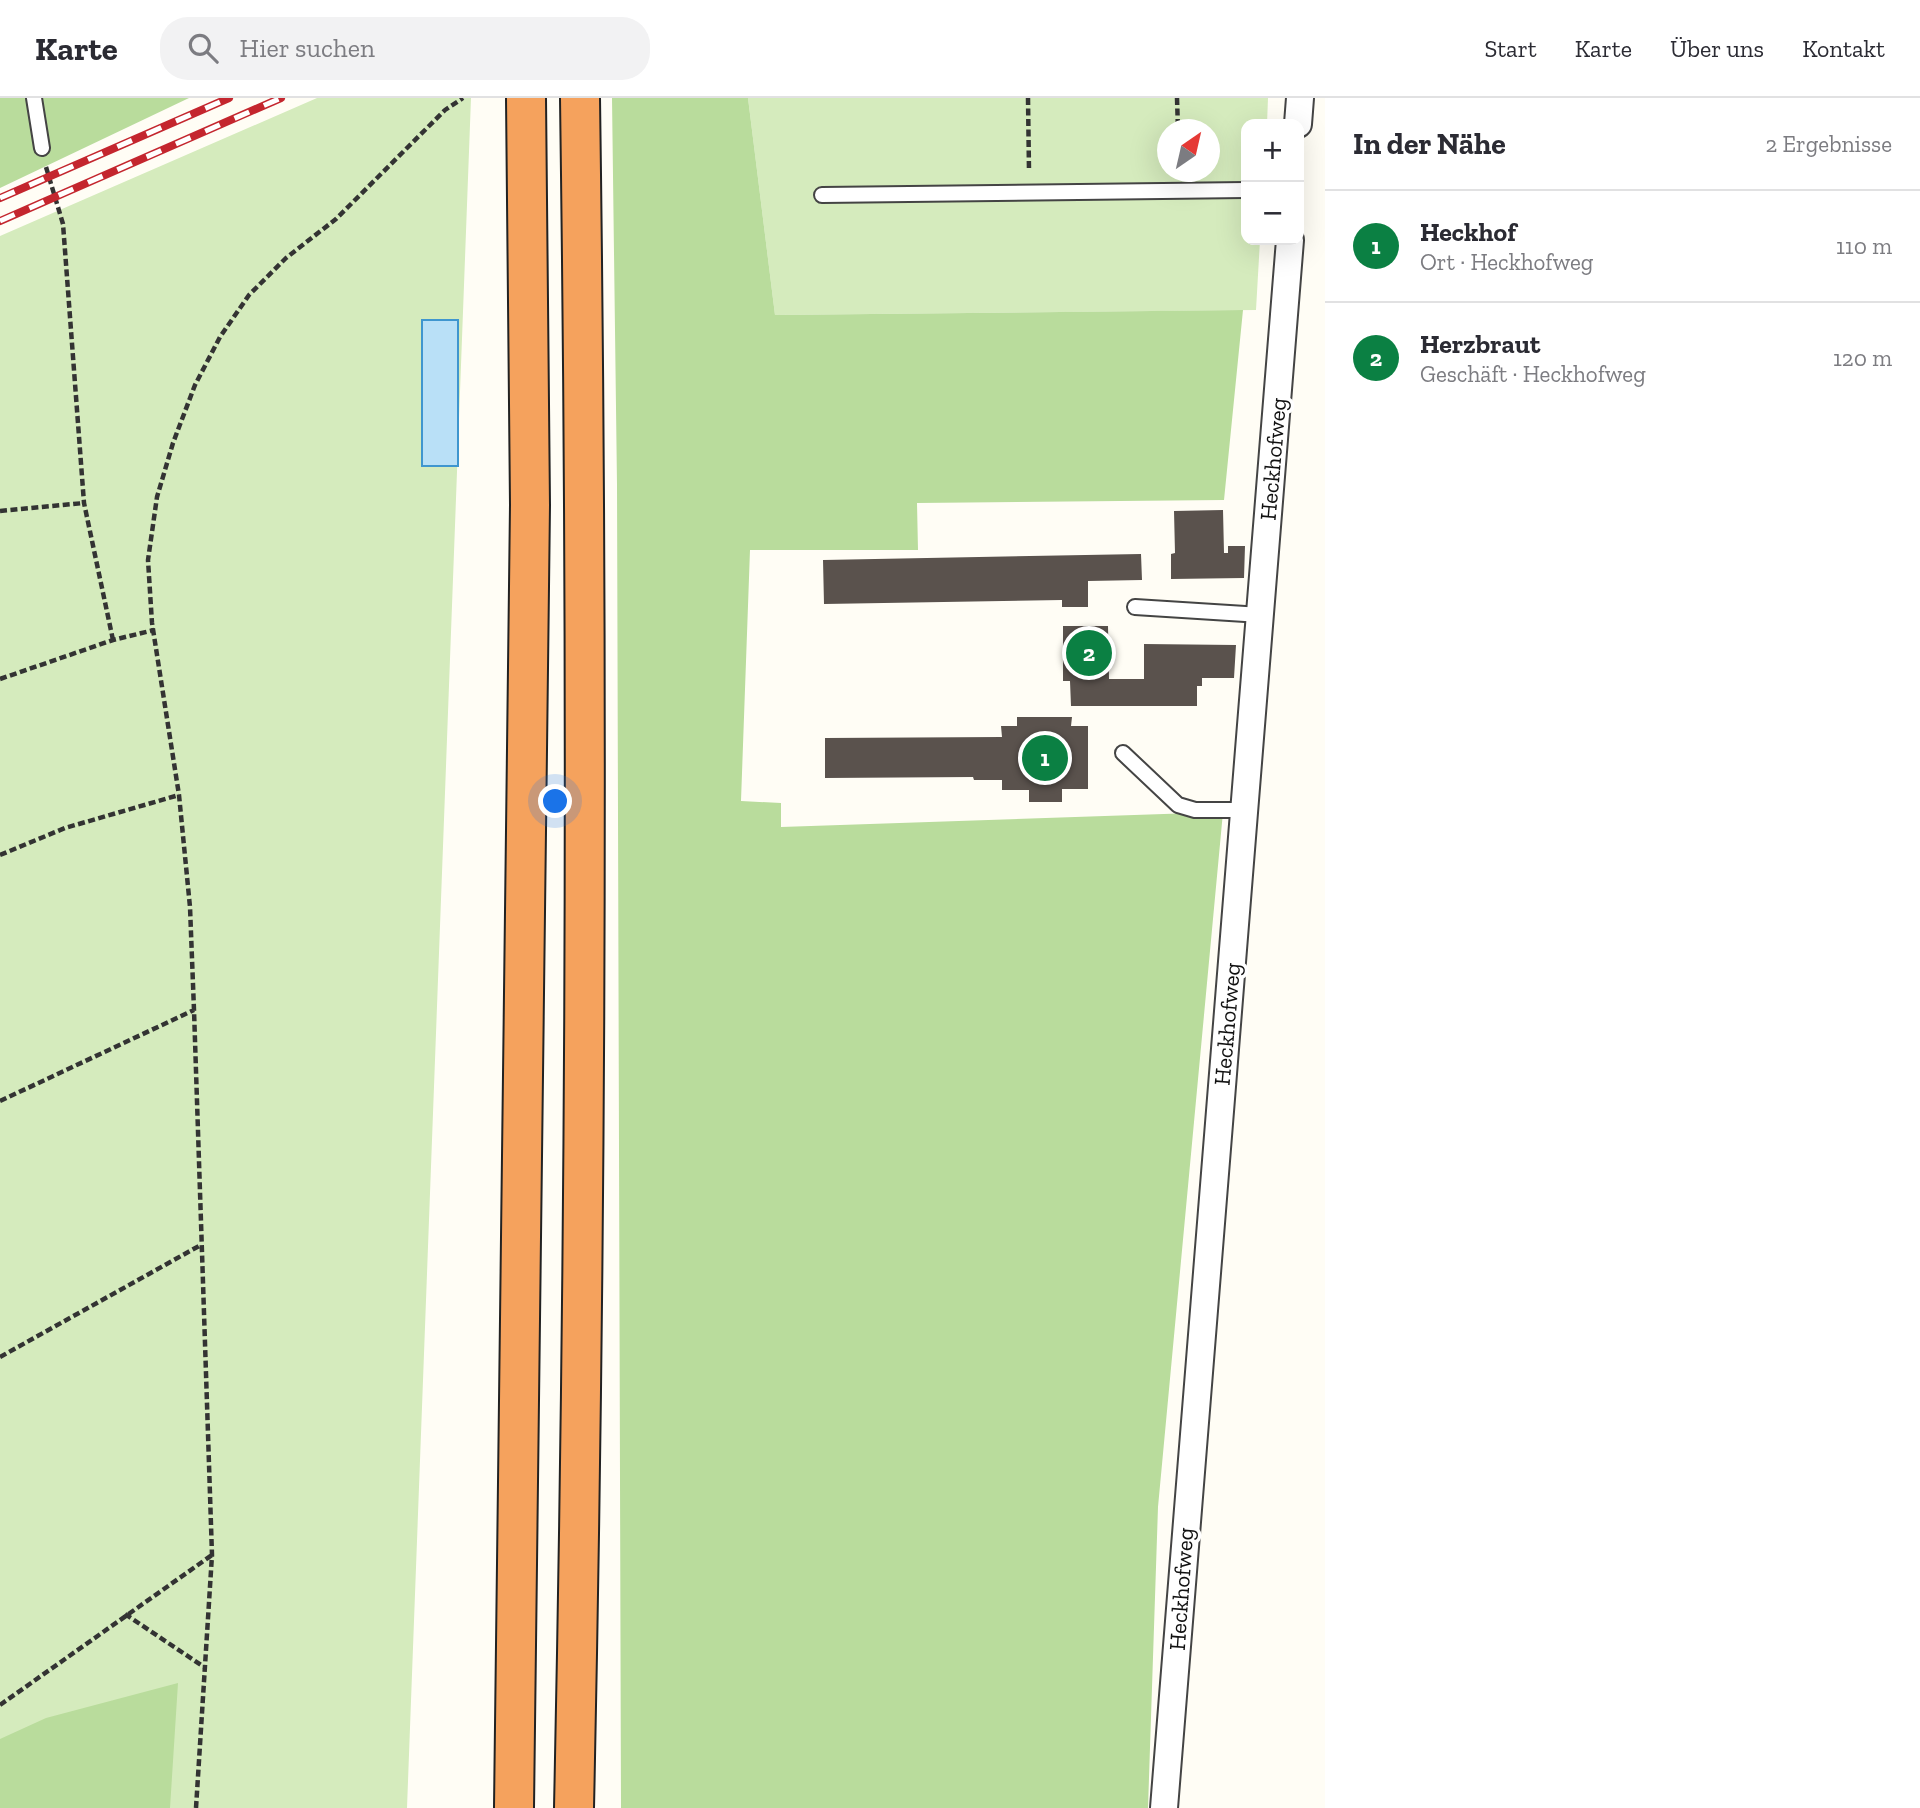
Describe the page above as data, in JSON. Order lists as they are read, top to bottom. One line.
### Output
{"streets":{"street":["Heckhofweg"]},"north":"top right","page":{"header":"Karte","search":"Hier suchen","nav":["Start","Karte","Über uns","Kontakt"],"heading":["In der Nähe","2 Ergebnisse"],"map_buttons":["+","−"],"list":[{"mark":"1","name":"Heckhof","note":"Ort · Heckhofweg","value":"110 m"},{"mark":"2","name":"Herzbraut","note":"Geschäft · Heckhofweg","value":"120 m"}],"pins":["2","1"]}}
